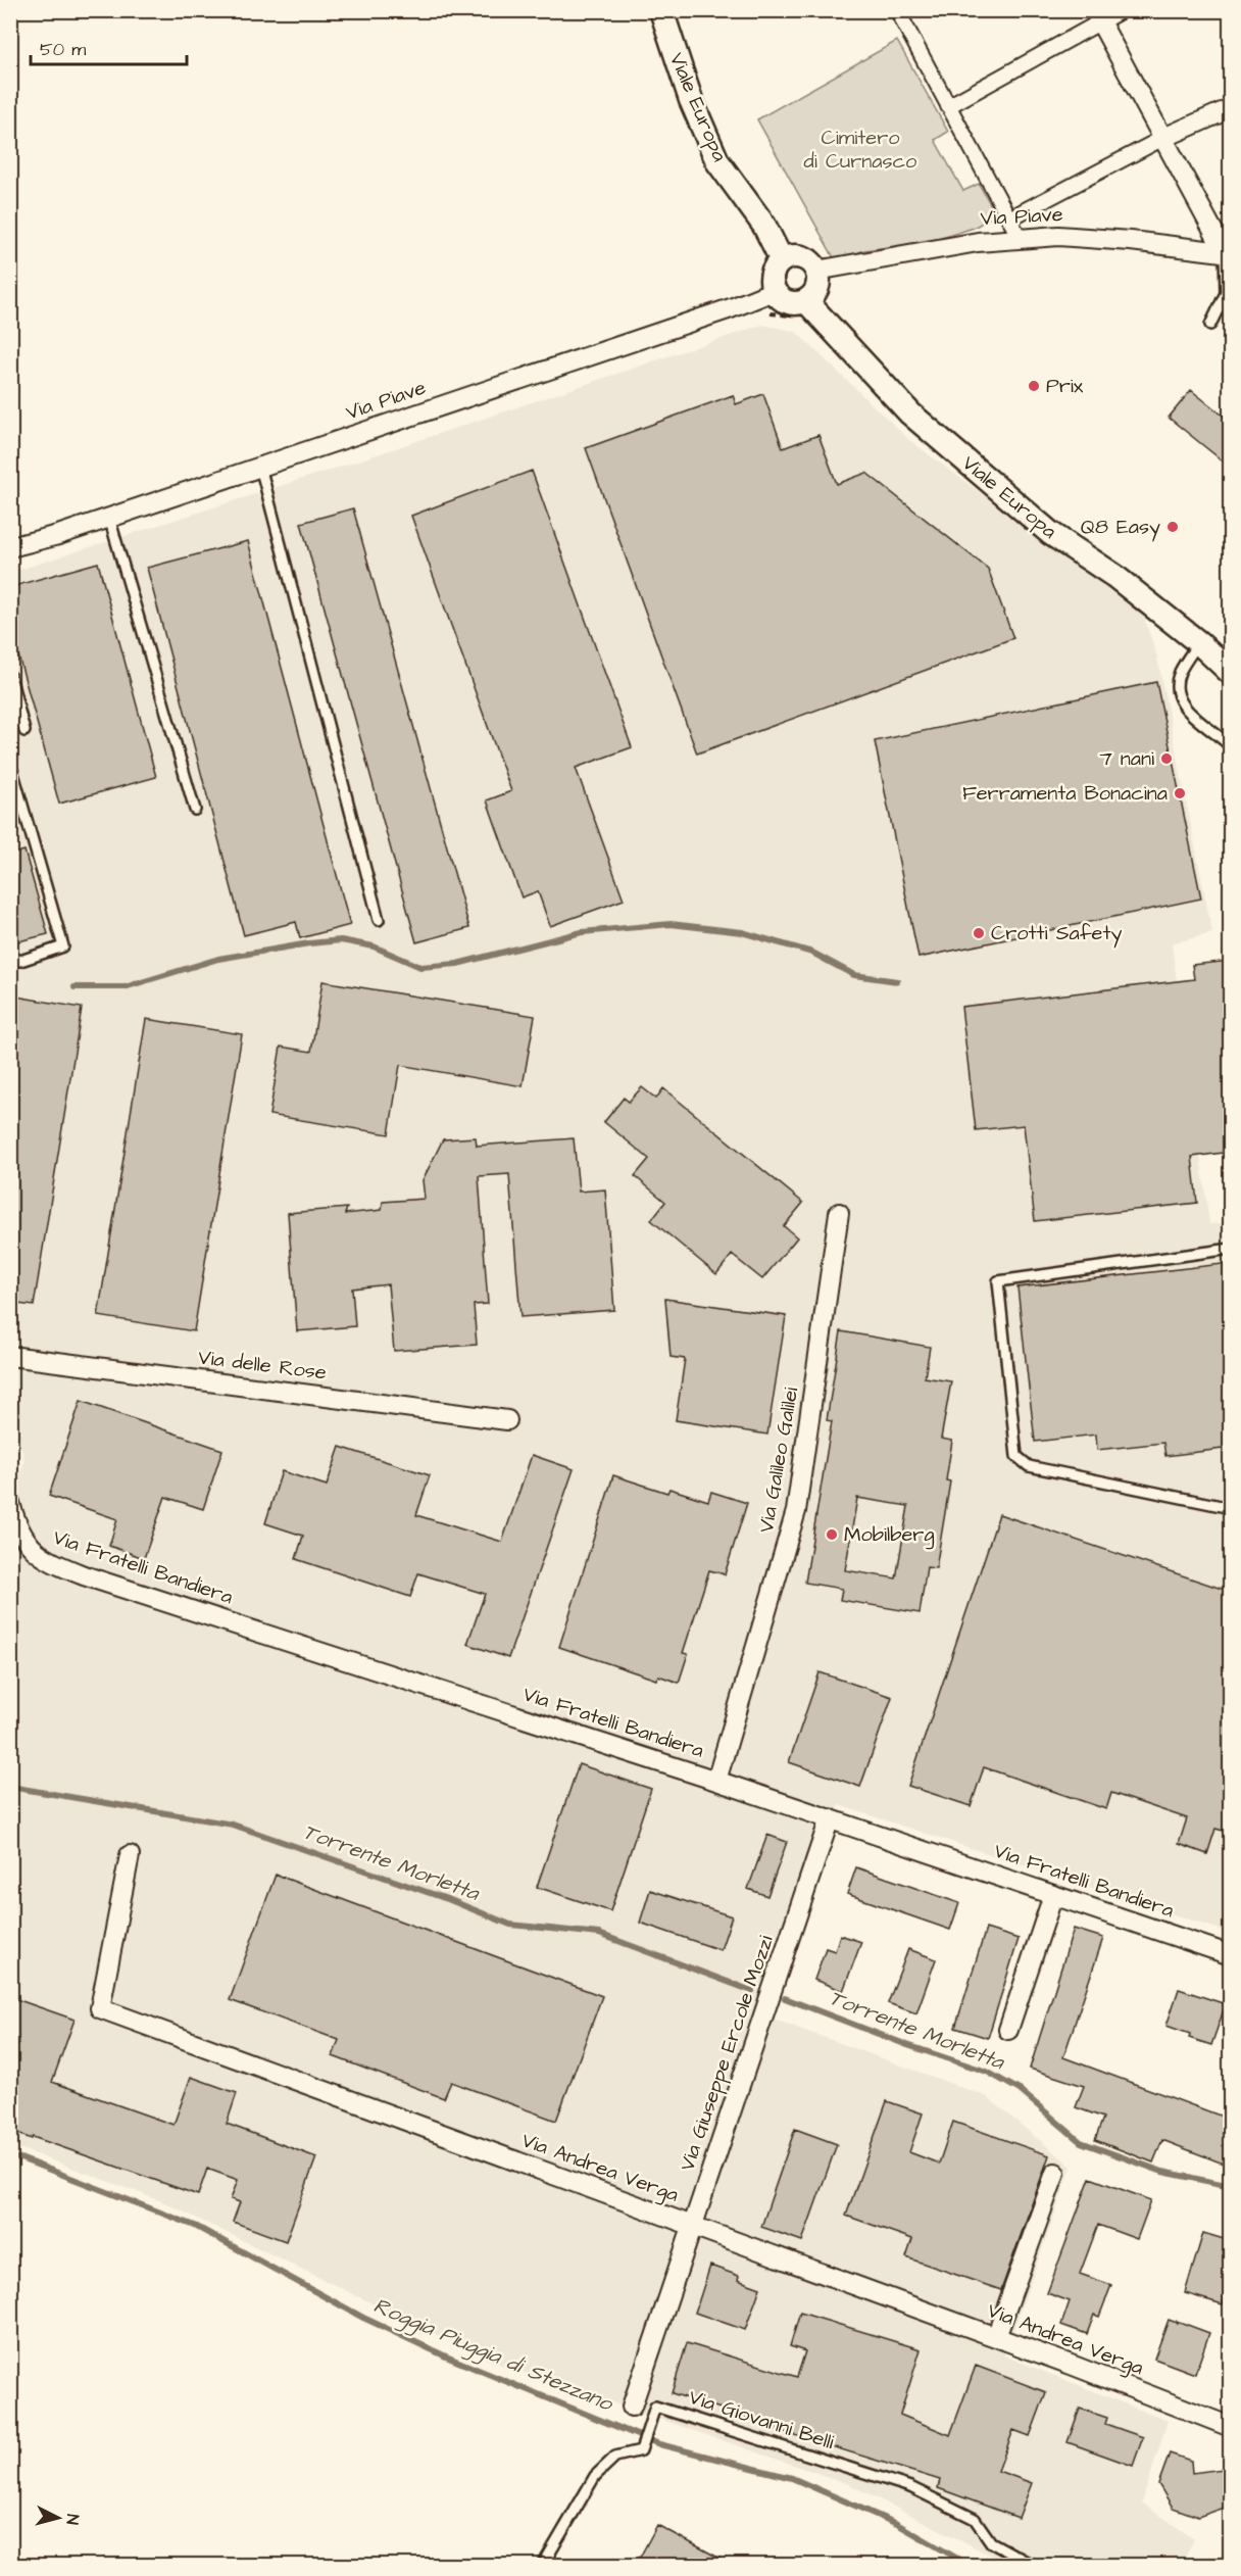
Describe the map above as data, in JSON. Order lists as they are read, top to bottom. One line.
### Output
{"streets":{"street":["Viale Europa","Via Piave","Via delle Rose","Via Galileo Galilei","Via Fratelli Bandiera","Via Giuseppe Ercole Mozzi","Via Andrea Verga"],"lane":["Via Giovanni Belli"]},"crossings":[["Viale Europa","Via Piave"],["Via Galileo Galilei","Via Fratelli Bandiera"],["Via Fratelli Bandiera","Via Giuseppe Ercole Mozzi"],["Via Giuseppe Ercole Mozzi","Via Andrea Verga"]],"water":["Torrente Morletta","Roggia Piuggia di Stezzano"],"parks":["Cimitero di Curnasco"],"places":["Prix","Q8 Easy","7 nani","Ferramenta Bonacina","Crotti Safety","Mobilberg"],"scale_bar":"50 m","north":"right"}
